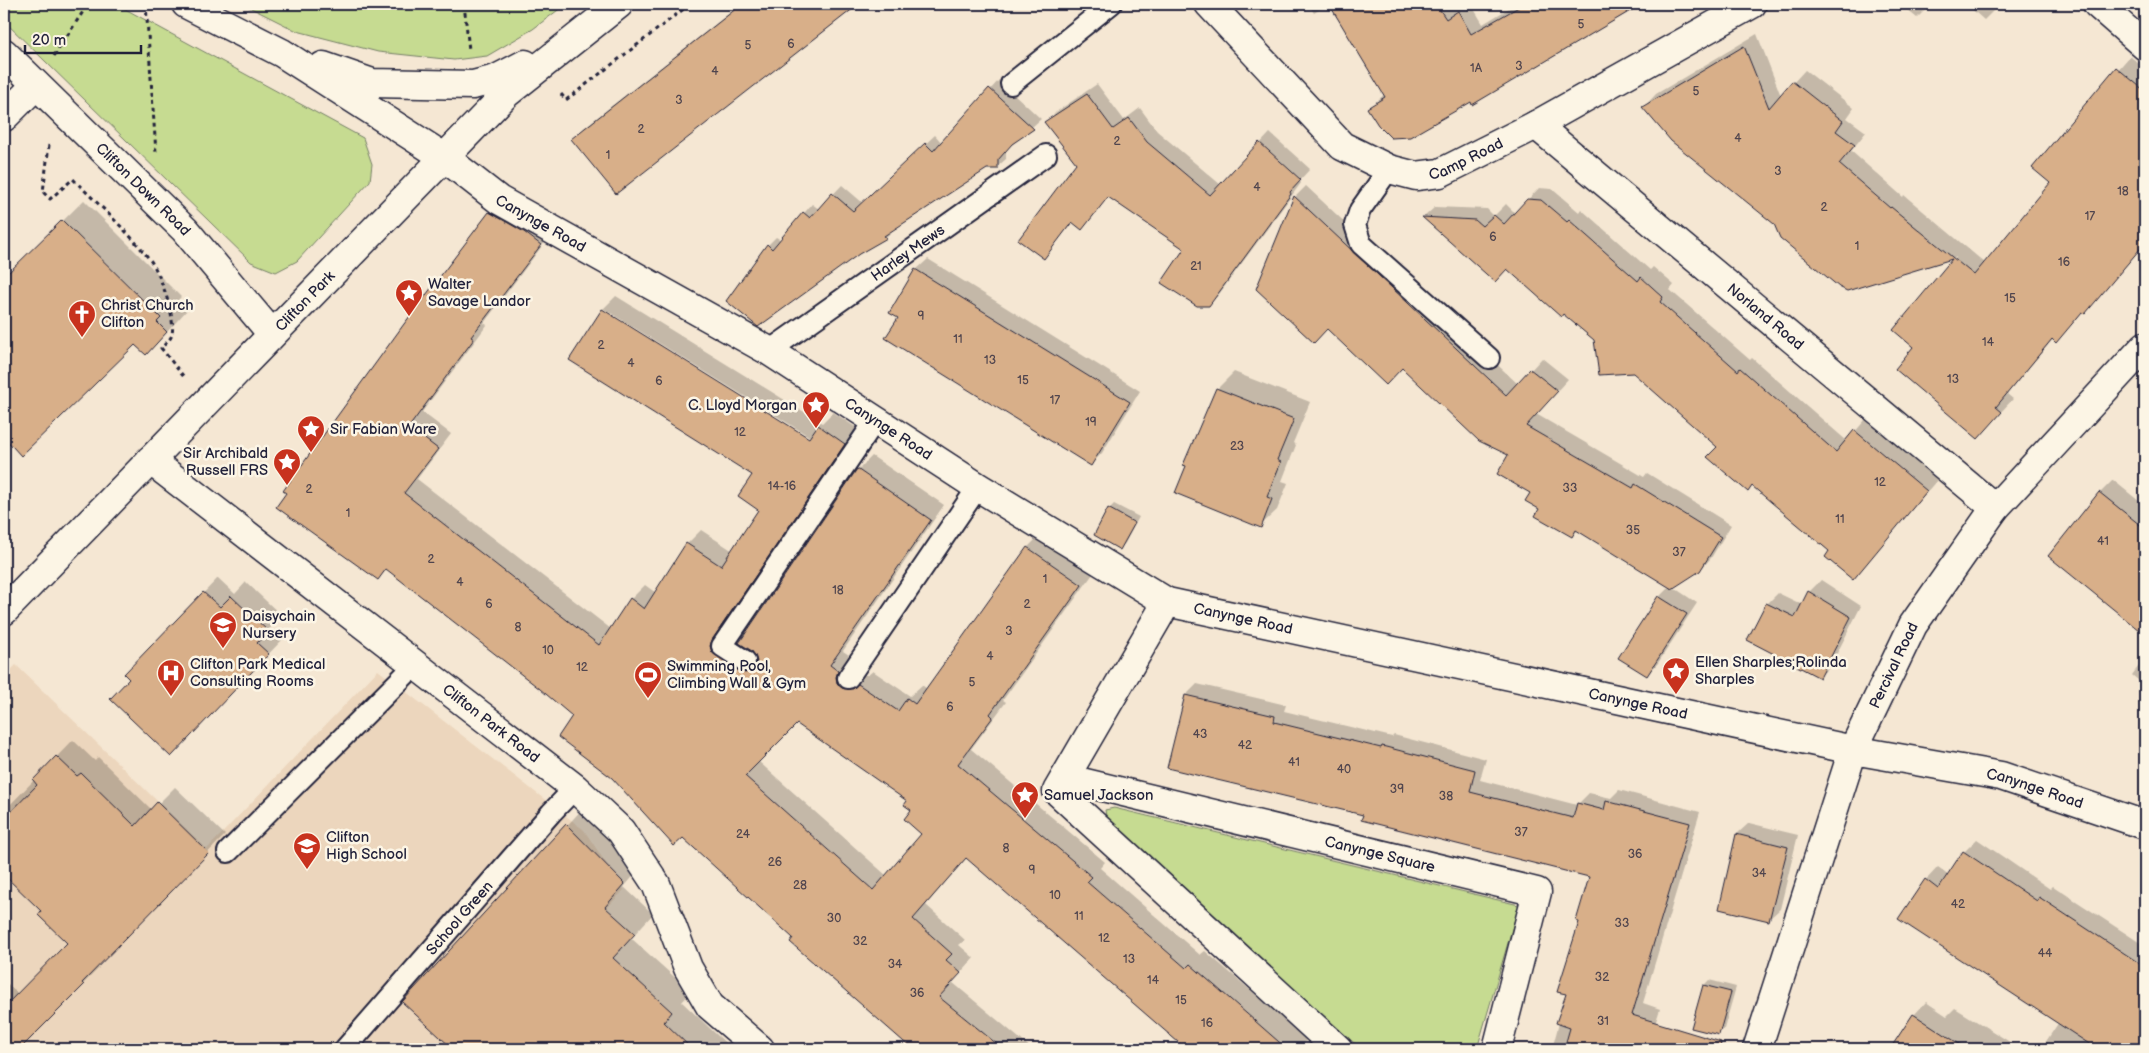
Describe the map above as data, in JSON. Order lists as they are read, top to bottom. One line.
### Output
{"streets":{"street":["Camp Road","Clifton Down Road","Canynge Road","Clifton Park","Norland Road","Percival Road","Clifton Park Road","Canynge Square"],"lane":["Harley Mews","School Green"]},"crossings":[["Camp Road","Norland Road"],["Clifton Down Road","Clifton Park"],["Canynge Road","Harley Mews"],["Canynge Road","Clifton Park"],["Canynge Road","Percival Road"],["Clifton Park","Clifton Park Road"],["Norland Road","Percival Road"],["Clifton Park Road","School Green"]],"places":{"place":["Walter Savage Landor","C. Lloyd Morgan","Sir Fabian Ware","Sir Archibald Russell FRS","Ellen Sharples;Rolinda Sharples","Samuel Jackson"],"church":["Christ Church Clifton"],"school or university":["Daisychain Nursery","Clifton High School"],"hospital":["Clifton Park Medical Consulting Rooms"],"sports":["Swimming Pool, Climbing Wall & Gym"]},"house_numbers":["5","6","5","3","1A","4","5","3","2","4","2","1","3","4","18","2","17","6","1","16","21","15","9","11","14","2","13","4","13","15","6","17","19","12","23","12","14-16","33","2","1","11","35","41","37","2","1","4","18","6","2","8","3","10","4","12","5","6","43","42","41","40","39","38","37","24","8","36","26","9","34","28","10","42","11","30","33","12","32","44","13","34","32","14","36","15","31","16"],"scale_bar":"20 m"}
